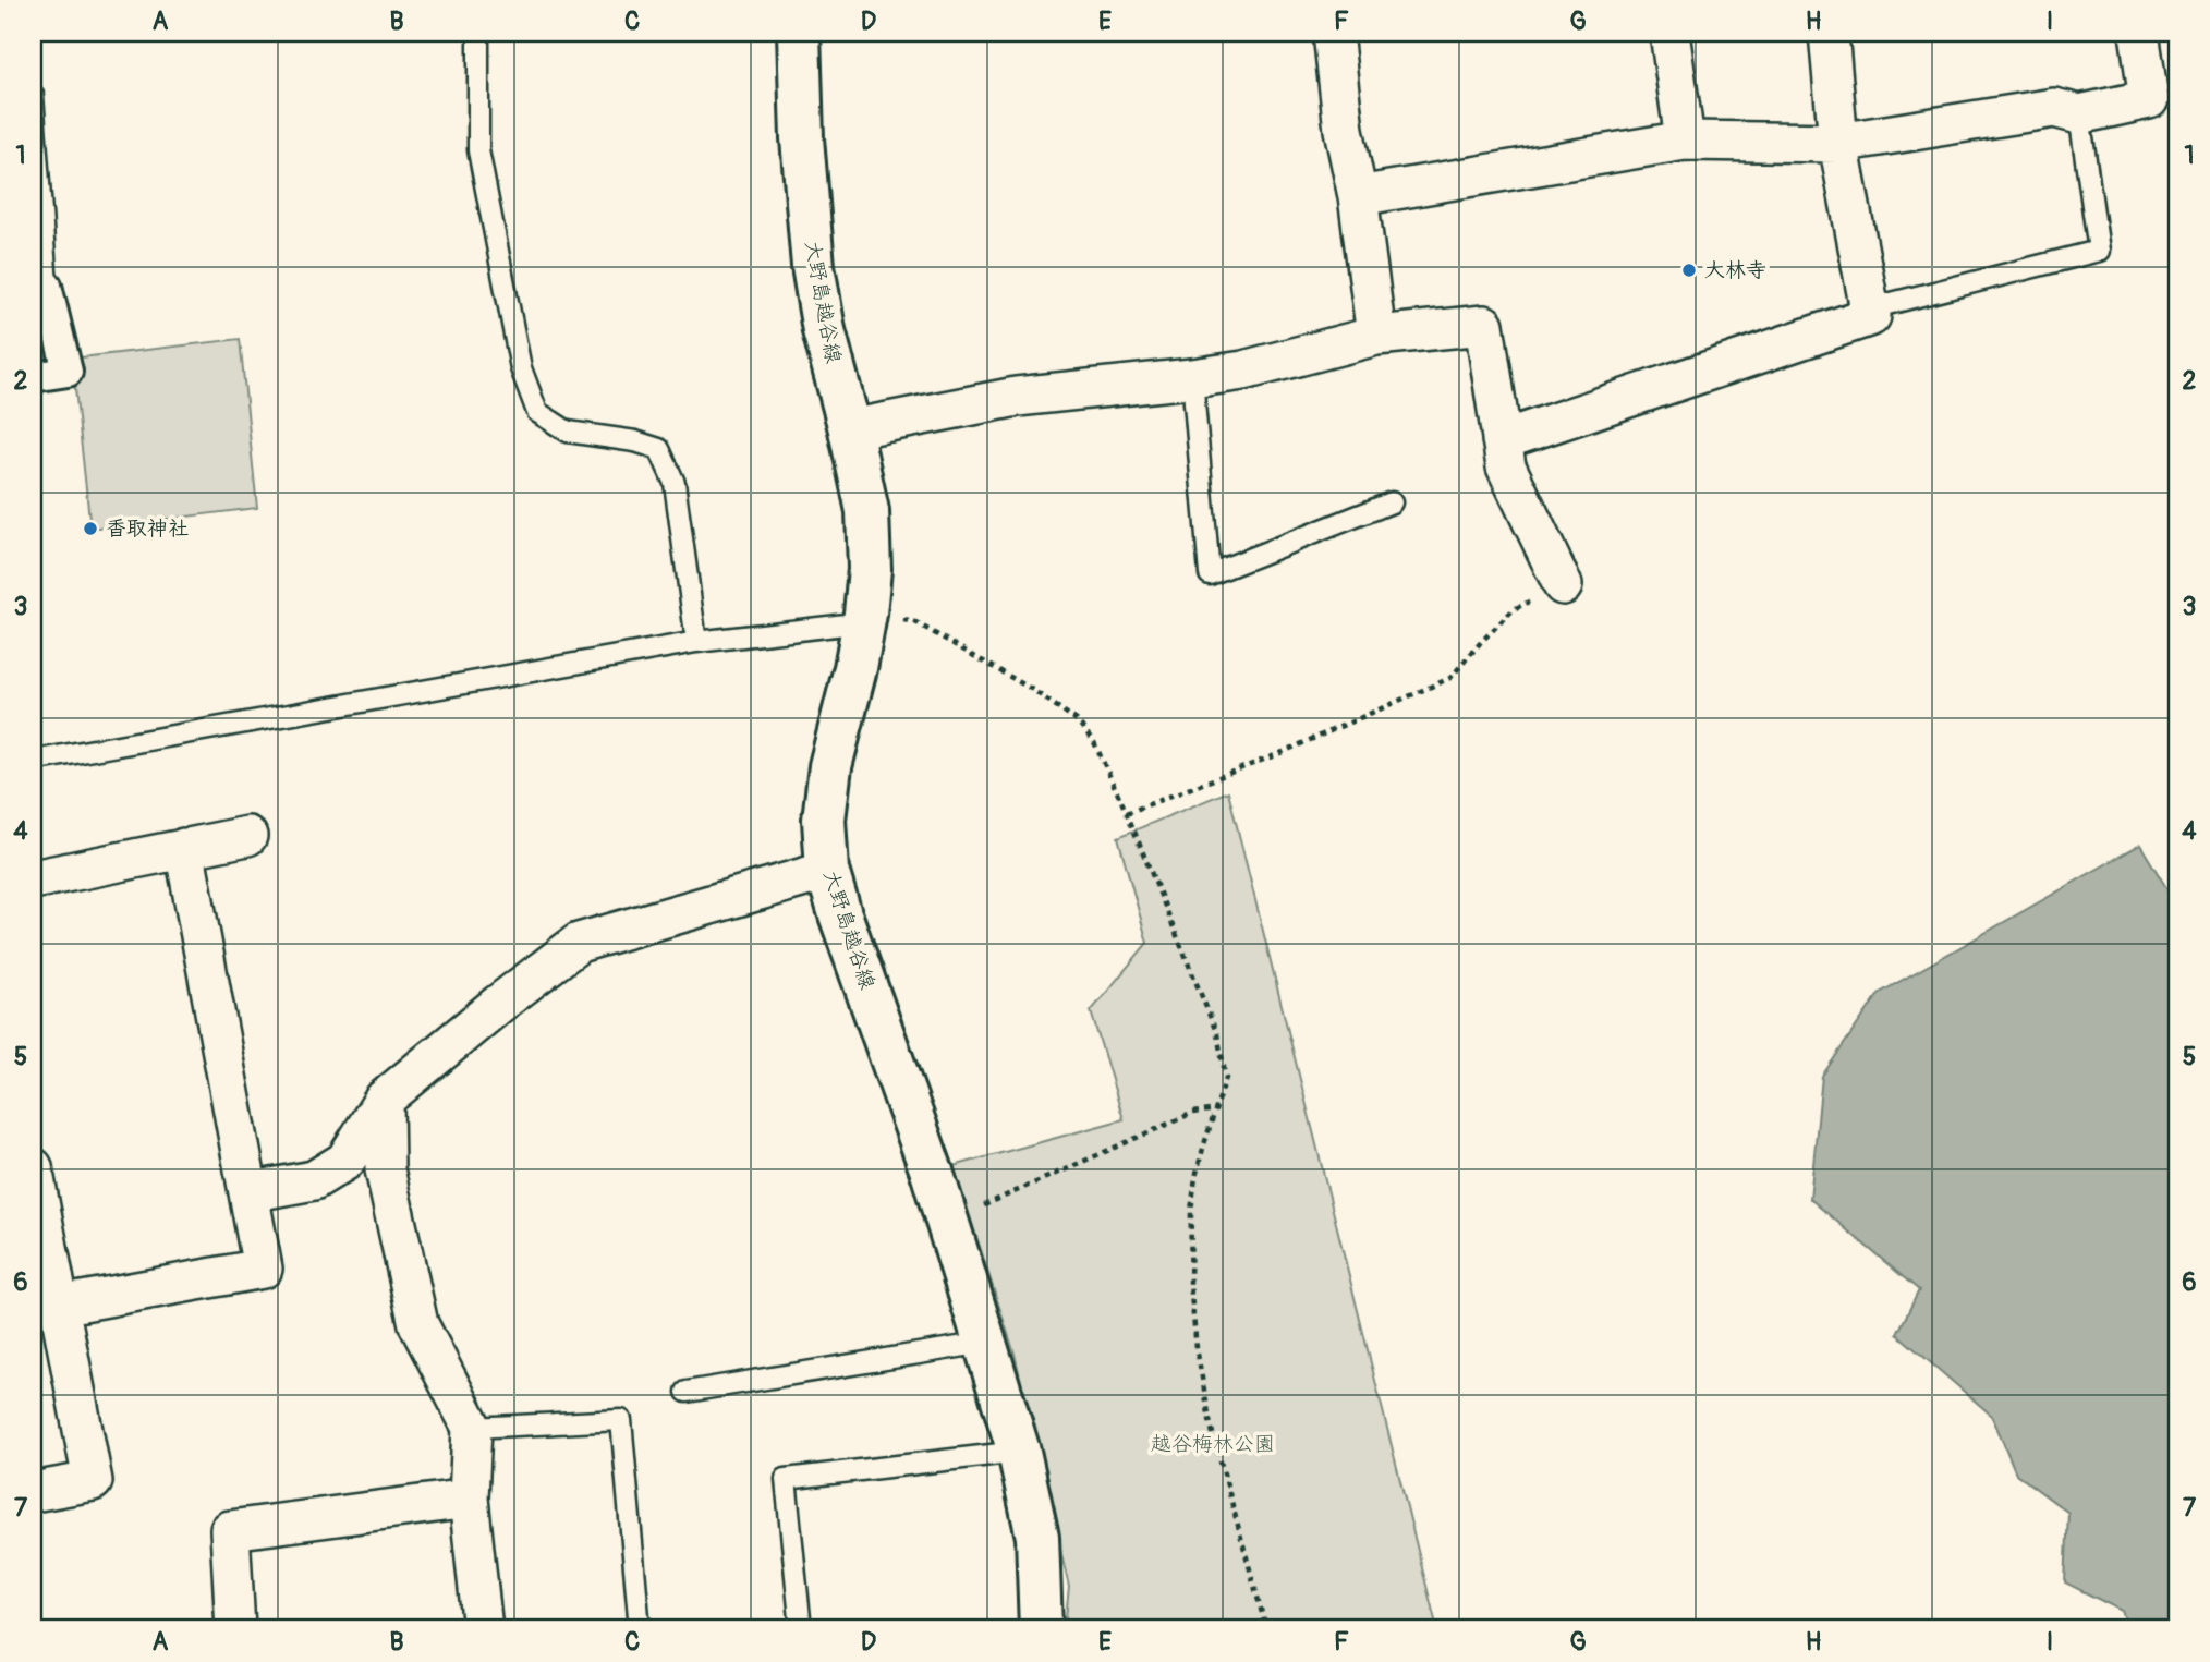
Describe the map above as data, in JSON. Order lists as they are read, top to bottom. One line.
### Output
{"streets":{"main road":["大野島越谷線"]},"parks":["越谷梅林公園"],"places":["大林寺","香取神社"],"grid":{"columns":["A","B","C","D","E","F","G","H","I"],"rows":["1","2","3","4","5","6","7"]}}
